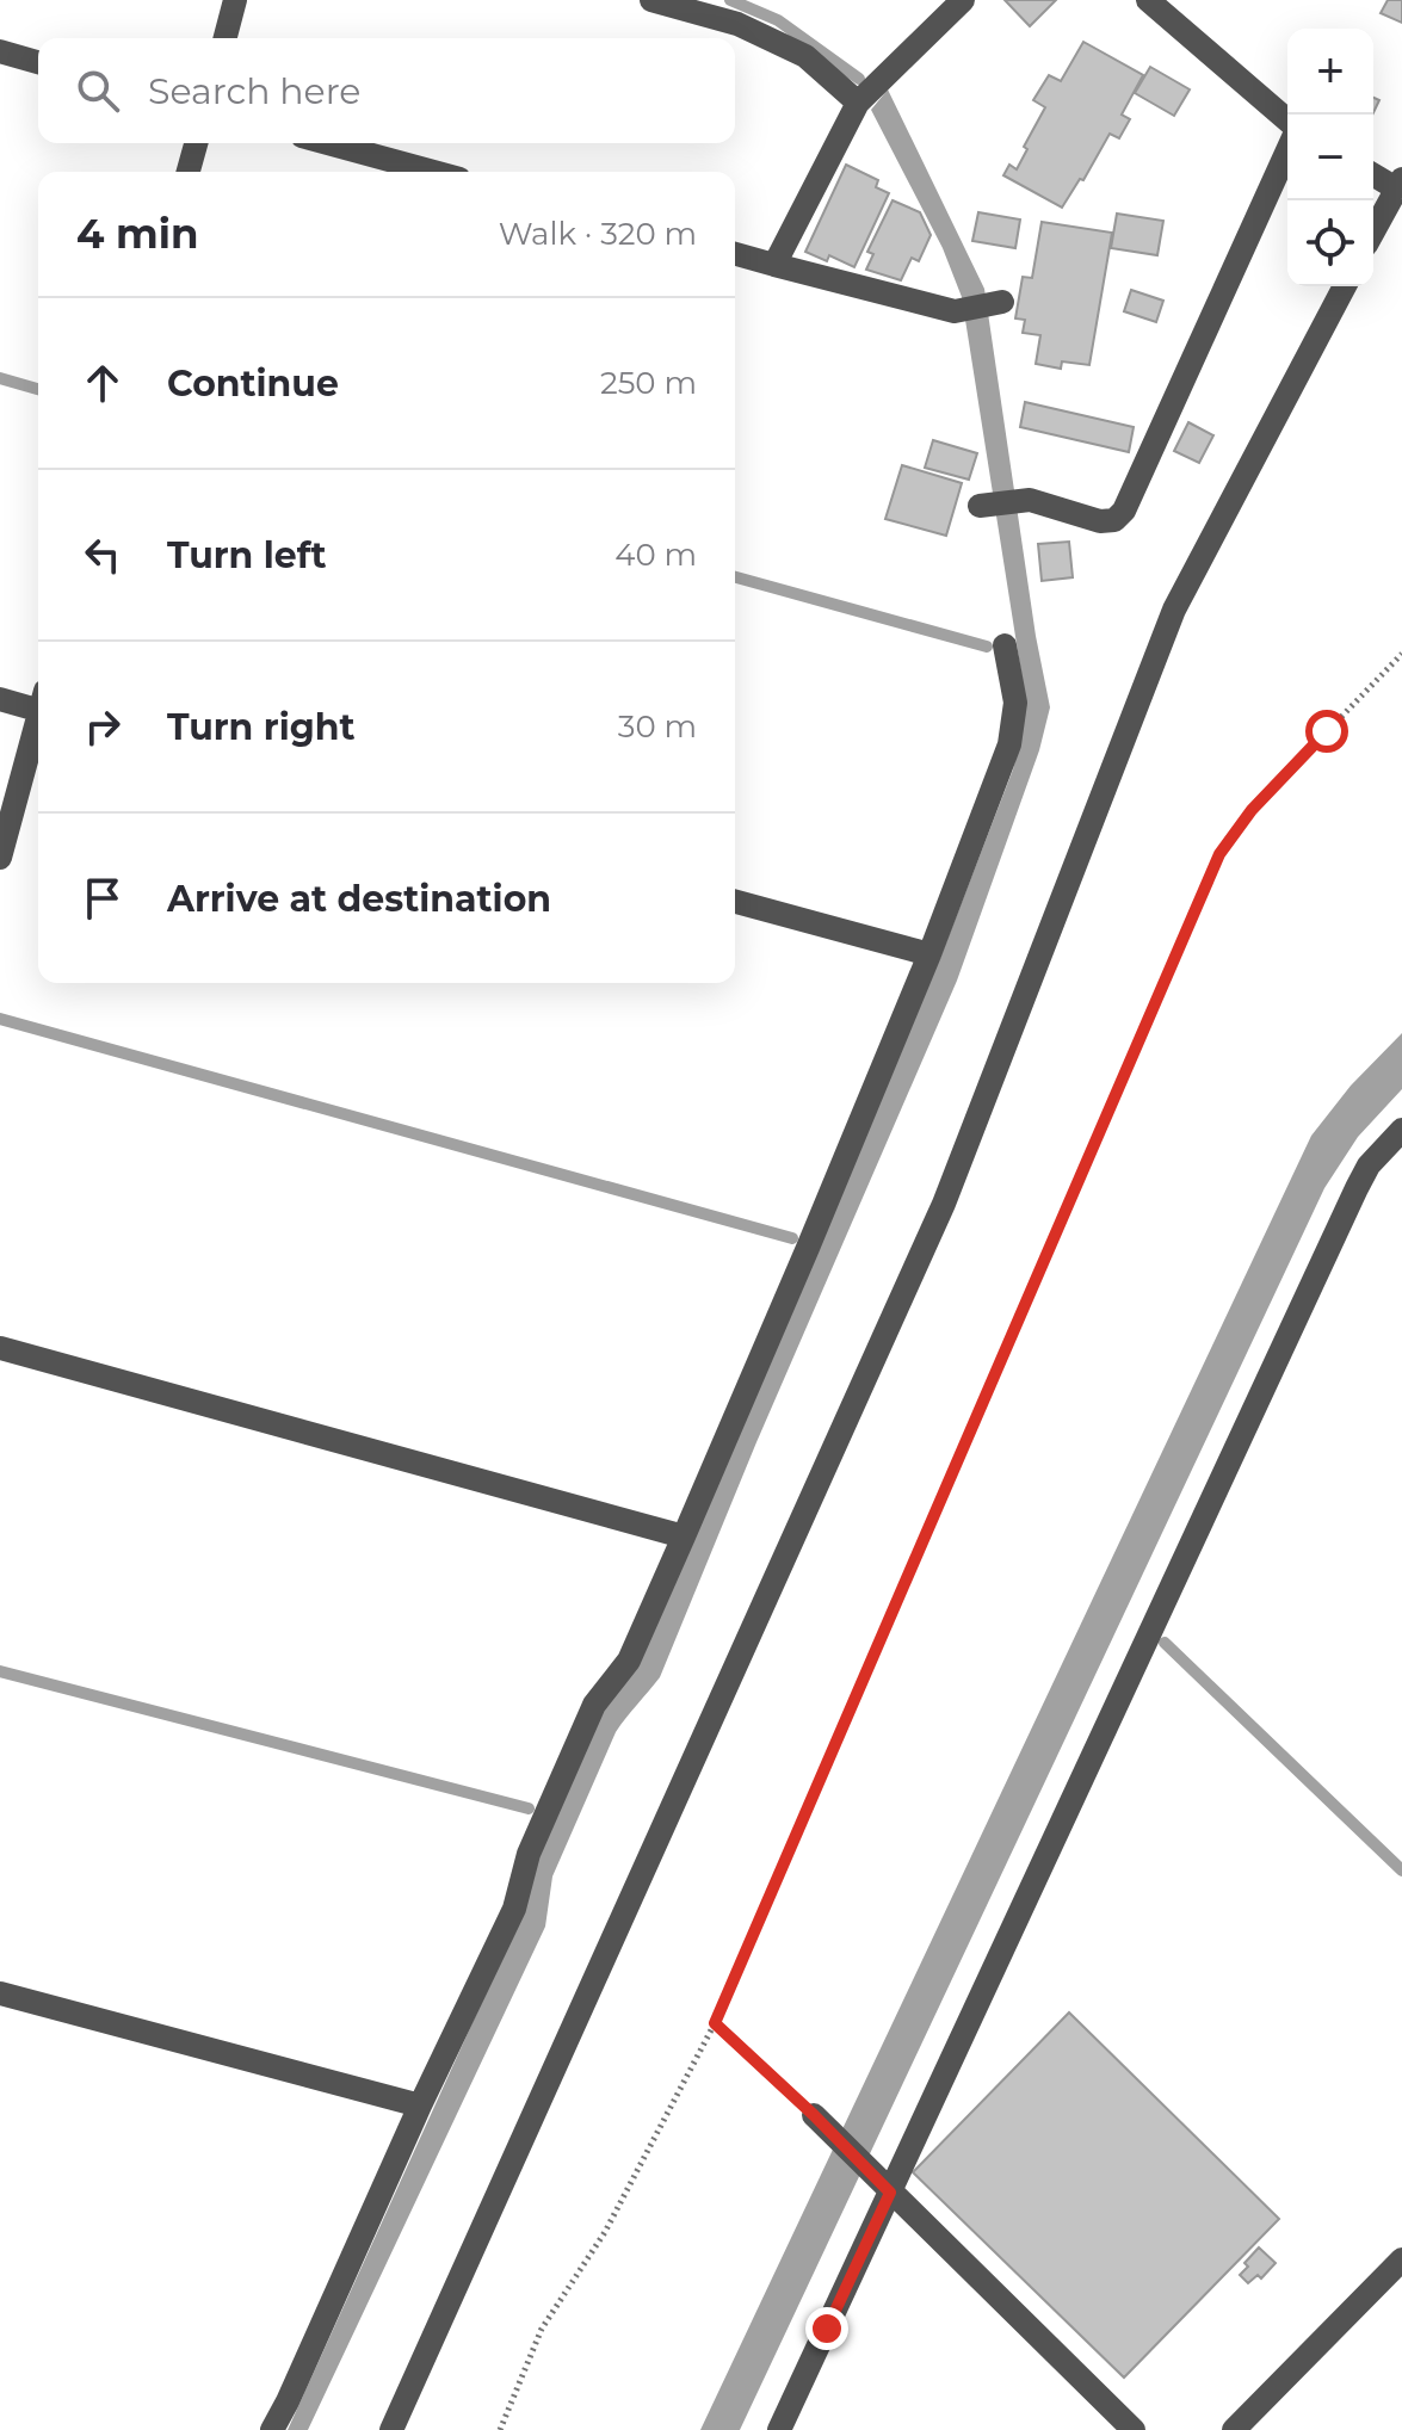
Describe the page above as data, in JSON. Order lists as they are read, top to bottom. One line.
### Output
{"page":{"map_buttons":["+","−"],"search":"Search here","heading":["4 min","Walk · 320 m"],"list":[["Continue","250 m"],["Turn left","40 m"],["Turn right","30 m"],"Arrive at destination"]}}
